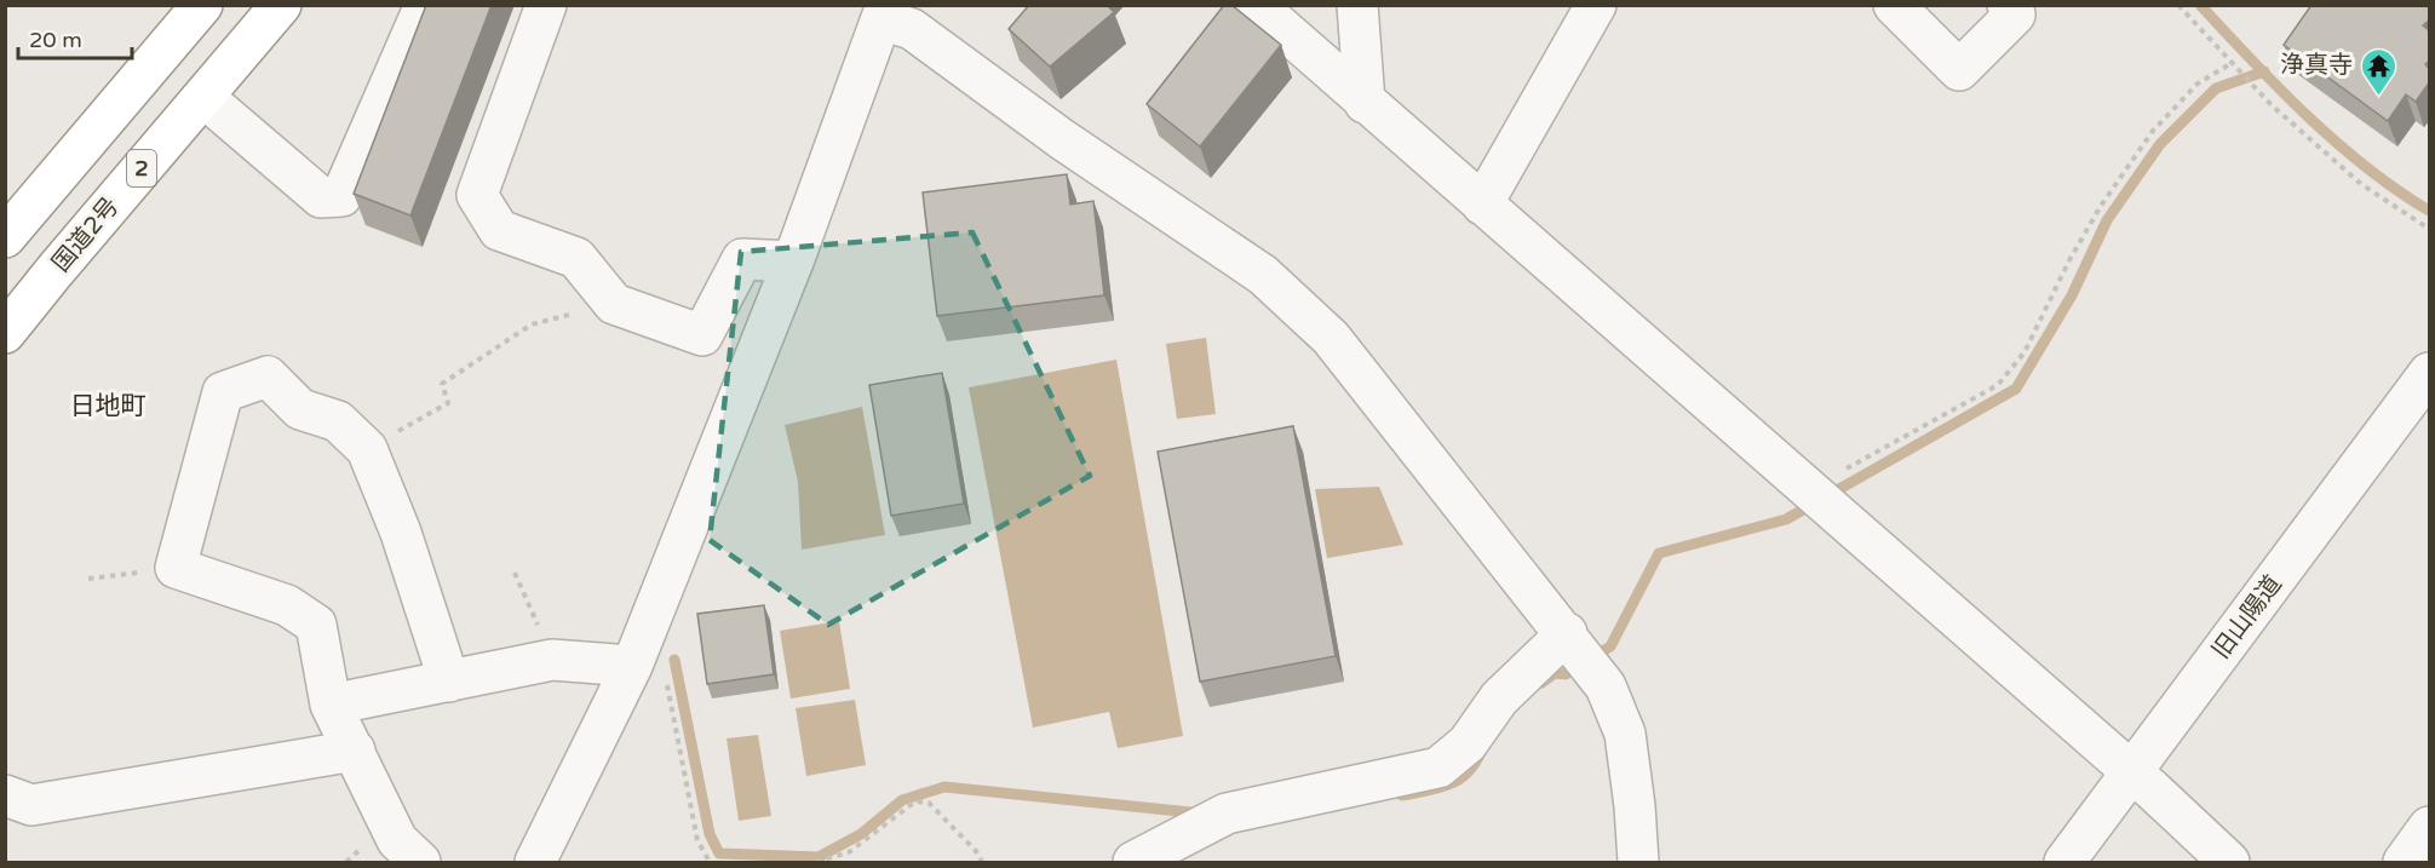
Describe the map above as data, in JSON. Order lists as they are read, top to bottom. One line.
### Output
{"streets":{"highway":["2","国道2号"],"street":["旧山陽道"]},"districts":["日地町"],"places":{"temple":["浄真寺"]},"scale_bar":"20 m"}
